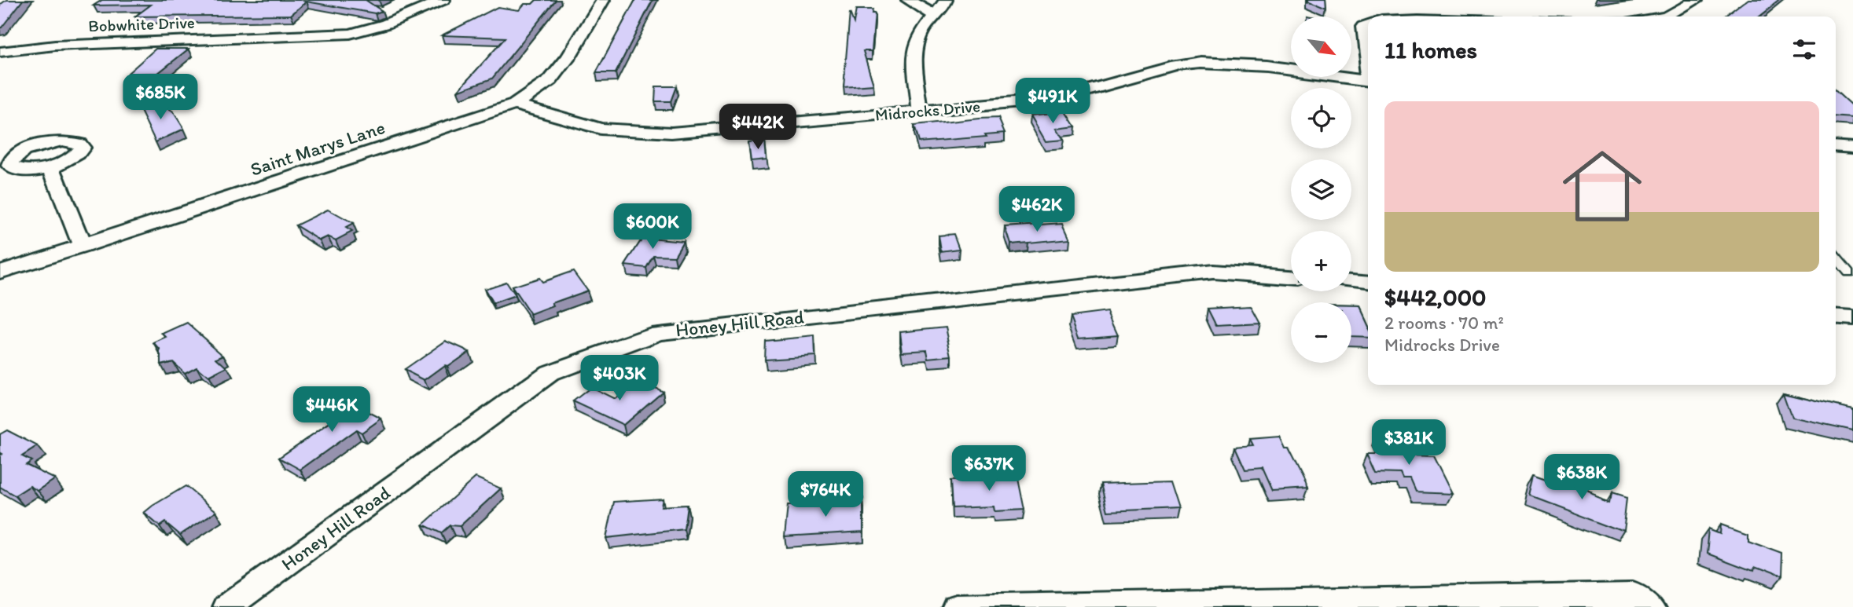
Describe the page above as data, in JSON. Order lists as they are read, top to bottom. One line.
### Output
{"streets":{"street":["Bobwhite Drive","Midrocks Drive","Saint Marys Lane","Honey Hill Road"]},"crossings":[["Midrocks Drive","Saint Marys Lane"]],"north":"bottom right","page":{"map_buttons":["+","−"],"heading":"11 homes","price":["$685K","$491K","$442K","$462K","$600K","$403K","$446K","$381K","$637K","$638K","$764K"],"list":[{"name":"$442,000","note":"2 rooms · 70 m² · Midrocks Drive"}]}}
